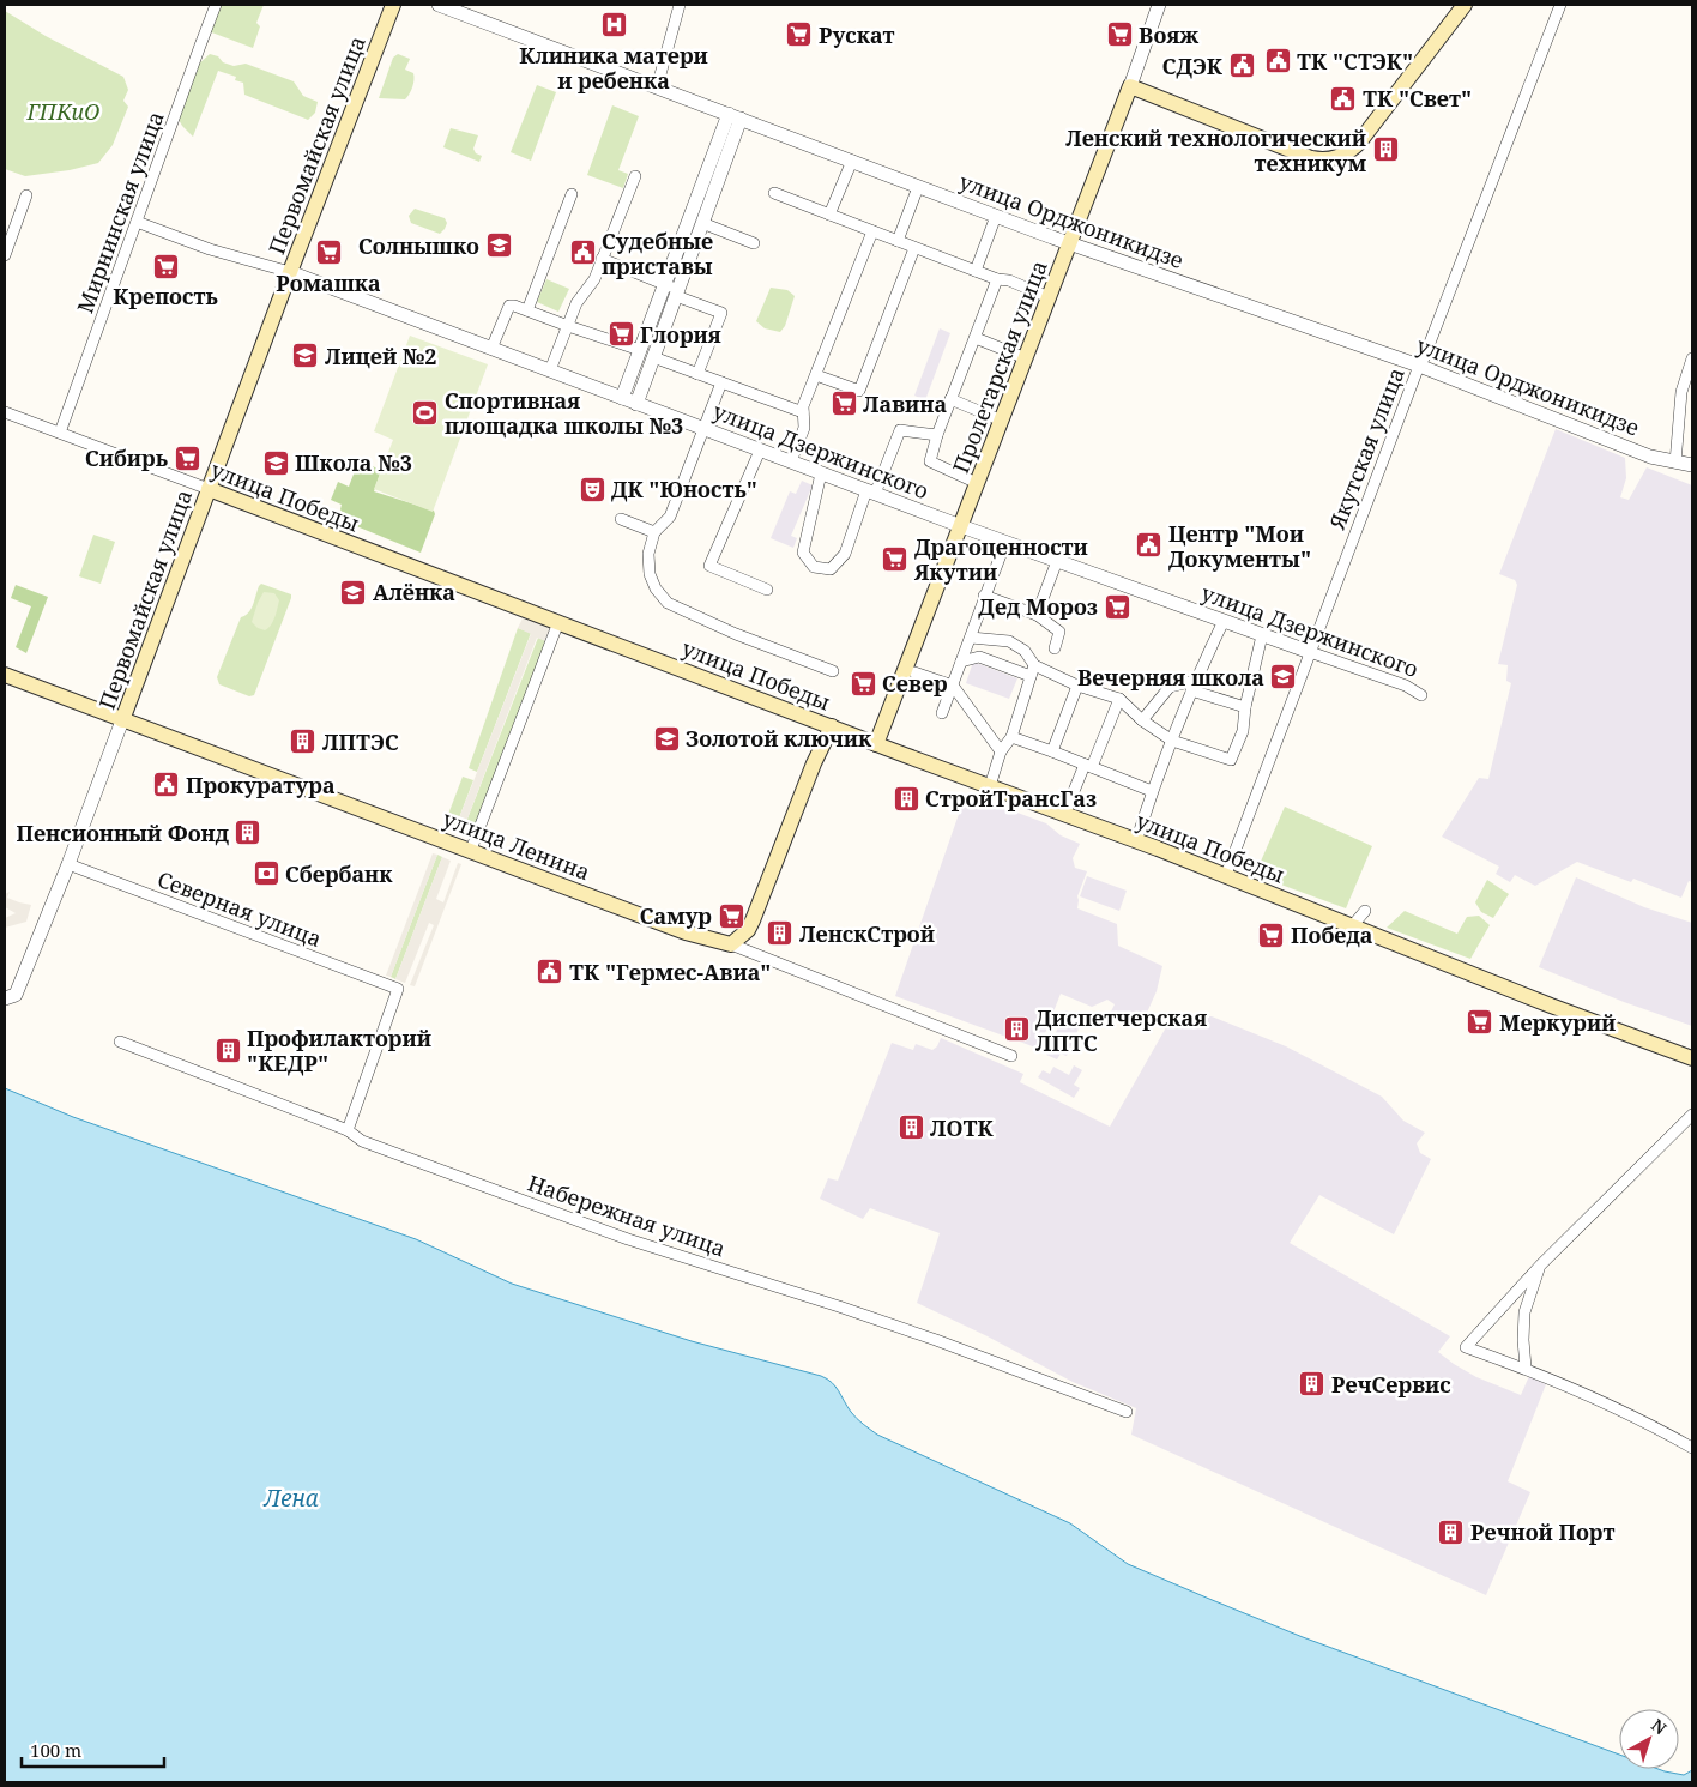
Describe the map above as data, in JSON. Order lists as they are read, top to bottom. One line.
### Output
{"streets":{"main road":["Первомайская улица","Пролетарская улица","улица Победы","улица Ленина"],"street":["Мирнинская улица","улица Орджоникидзе","Якутская улица","улица Дзержинского","Северная улица","Набережная улица"]},"crossings":[["Первомайская улица","улица Дзержинского"],["Первомайская улица","улица Победы"],["Первомайская улица","улица Ленина"],["Первомайская улица","Северная улица"],["Мирнинская улица","улица Дзержинского"],["Мирнинская улица","улица Победы"],["улица Орджоникидзе","Пролетарская улица"],["улица Орджоникидзе","Якутская улица"],["Пролетарская улица","улица Дзержинского"],["Пролетарская улица","улица Победы"],["Якутская улица","улица Дзержинского"],["Якутская улица","улица Победы"],["Северная улица","Набережная улица"]],"water":["Лена"],"parks":["ГПКиО"],"places":{"hospital":["Клиника матери и ребенка"],"supermarket":["Рускат","Вояж","Ромашка","Крепость","Глория","Лавина","Сибирь","Драгоценности Якутии","Дед Мороз","Север","Самур","Победа","Меркурий"],"public building":["ТК \"СТЭК\"","СДЭК","ТК \"Свет\"","Судебные приставы","Центр \"Мои Документы\"","Прокуратура","ТК \"Гермес-Авиа\""],"building":["Ленский технологический техникум","ЛПТЭС","СтройТрансГаз","Пенсионный Фонд","ЛенскСтрой","Диспетчерская ЛПТС","Профилакторий \"КЕДР\"","ЛОТК","РечСервис","Речной Порт"],"school or university":["Солнышко","Лицей №2","Школа №3","Алёнка","Вечерняя школа","Золотой ключик"],"sports":["Спортивная площадка школы №3"],"theatre":["ДК \"Юность\""],"bank":["Сбербанк"]},"scale_bar":"100 m","north":"top right"}
